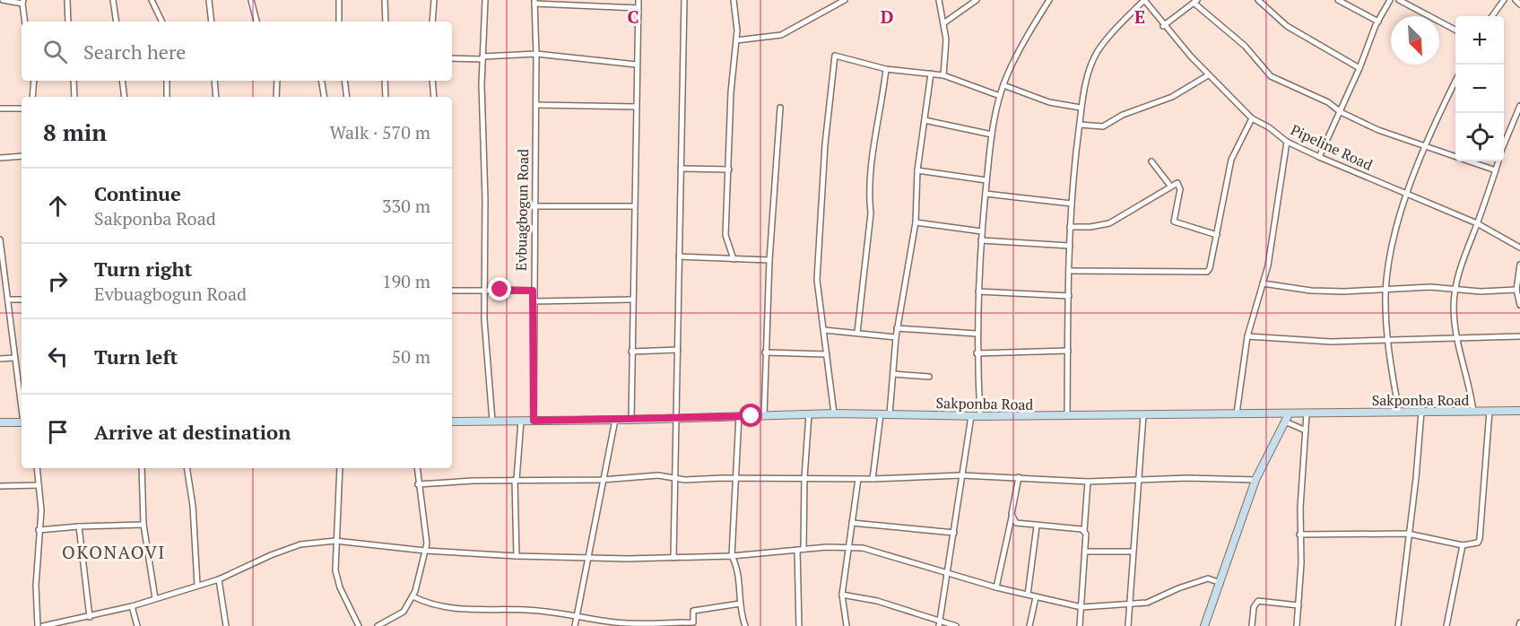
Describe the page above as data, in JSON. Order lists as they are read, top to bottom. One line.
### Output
{"streets":{"main road":["Sakponba Road"],"street":["Pipeline Road","Evbuagbogun Road"]},"crossings":[["Evbuagbogun Road","Sakponba Road"]],"districts":["OKONAOVI"],"north":"bottom right","page":{"map_buttons":["+","−"],"search":"Search here","heading":["8 min","Walk · 570 m"],"list":[["Continue","Sakponba Road","330 m"],["Turn right","Evbuagbogun Road","190 m"],["Turn left","50 m"],"Arrive at destination"]},"grid":{"columns":["C","D","E"]}}
